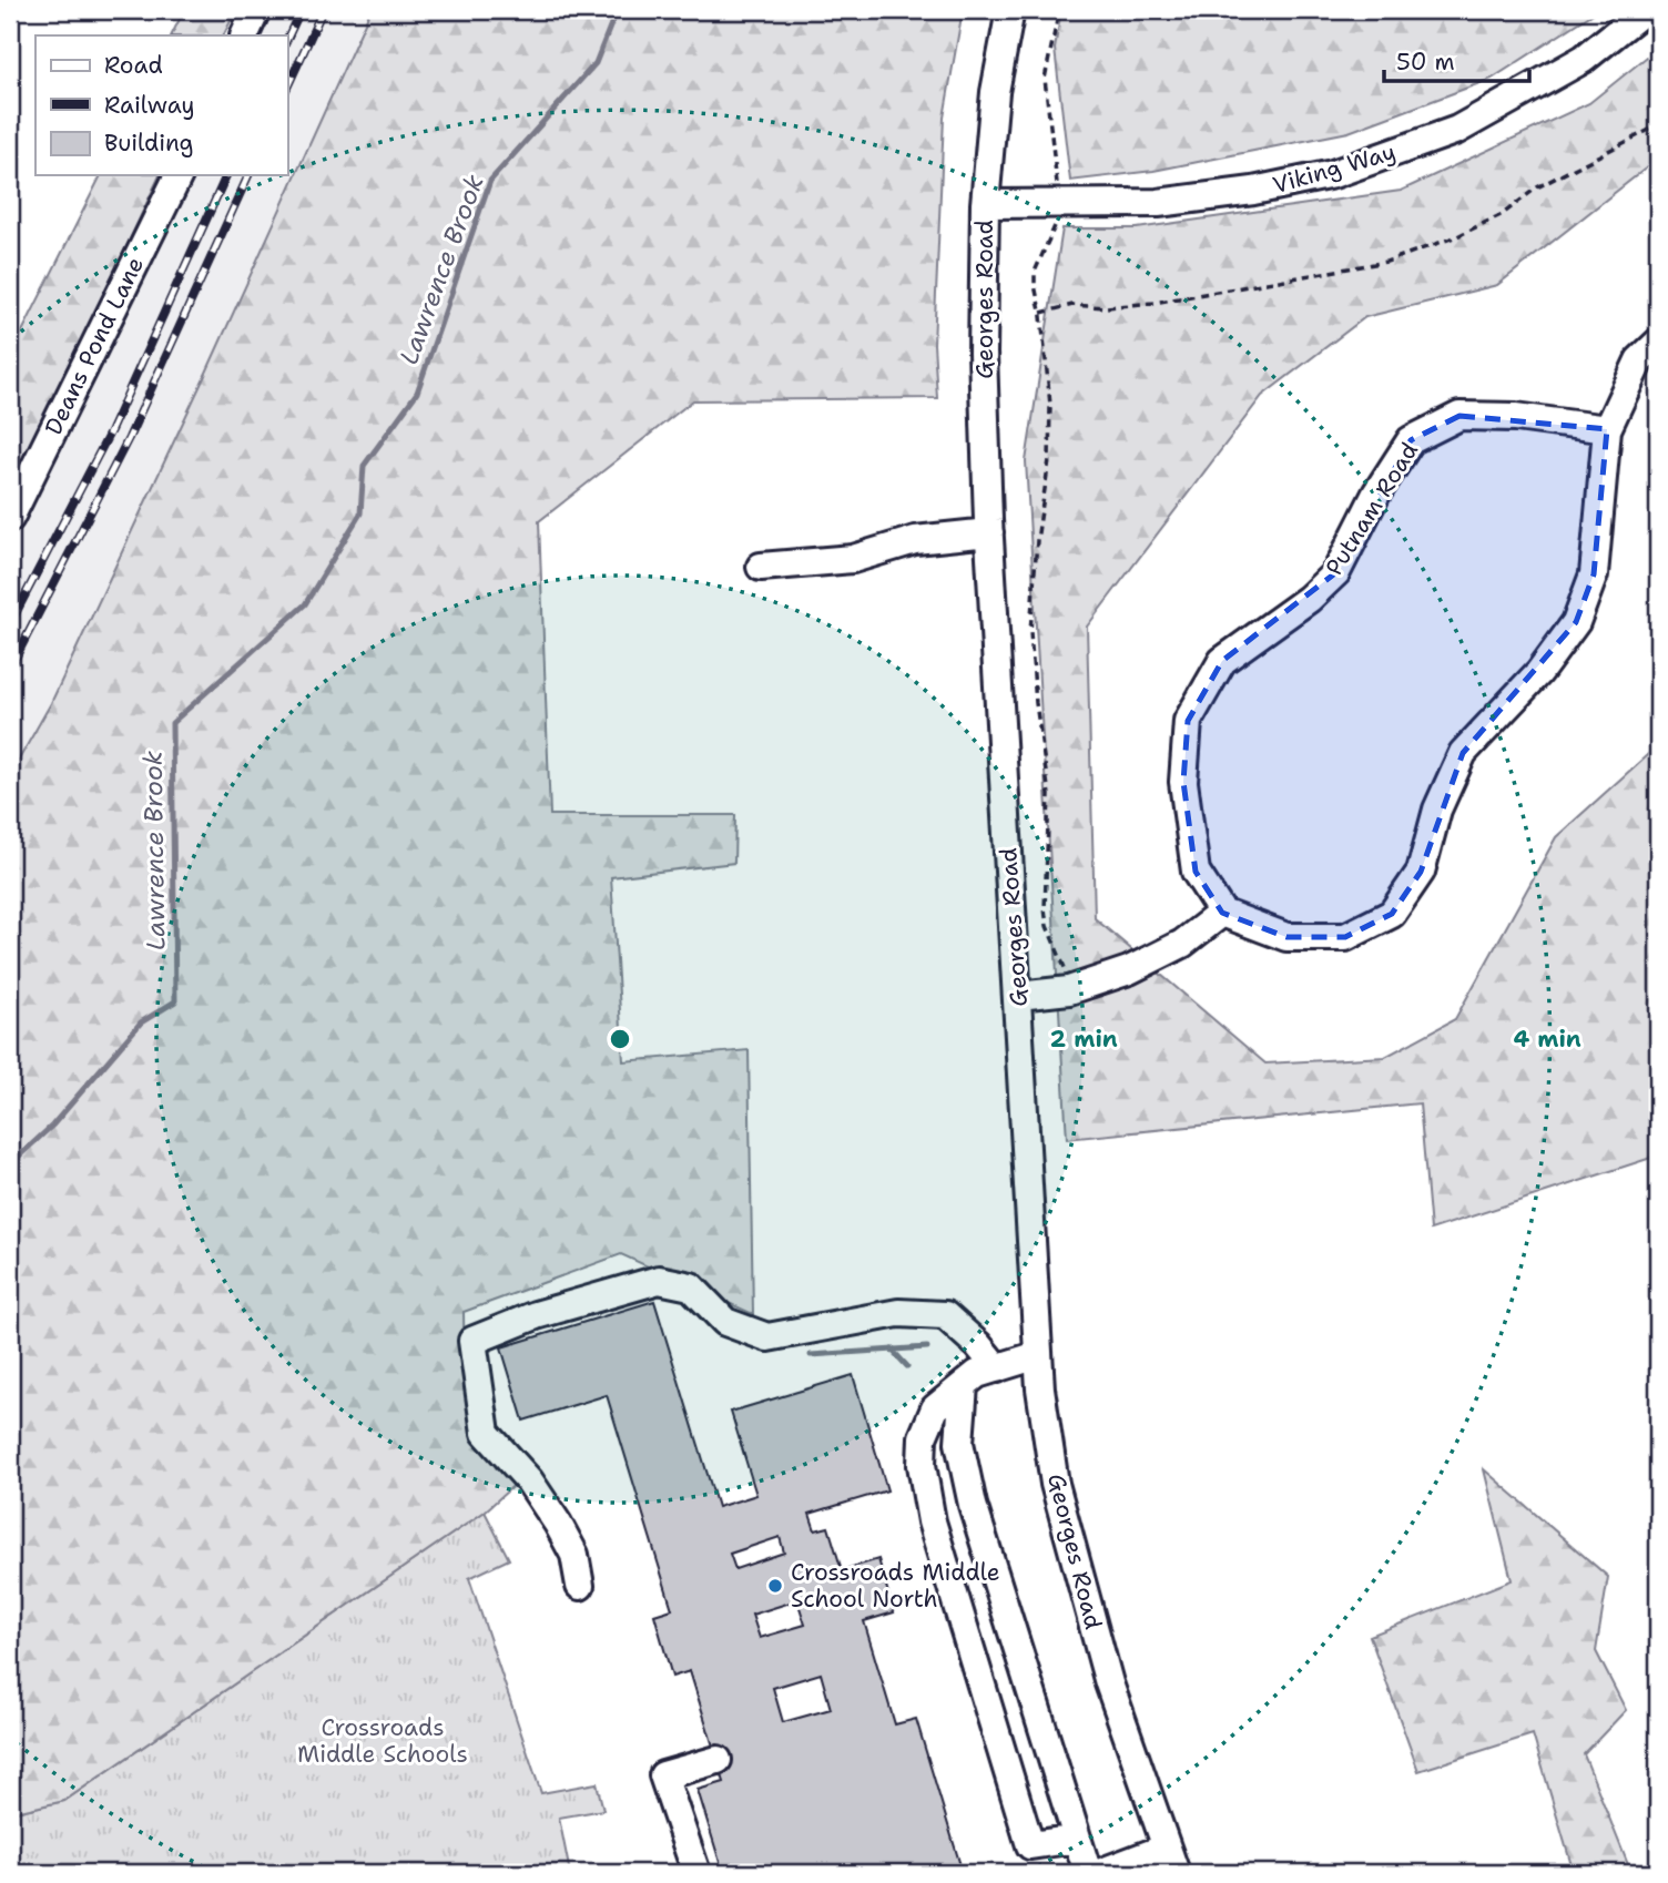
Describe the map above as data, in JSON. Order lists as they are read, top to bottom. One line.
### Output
{"streets":{"street":["Viking Way","Georges Road","Deans Pond Lane","Putnam Road"]},"crossings":[["Viking Way","Georges Road"]],"water":["Lawrence Brook"],"parks":["Crossroads Middle Schools"],"places":["Crossroads Middle School North"],"legend":["Road","Railway","Building"],"scale_bar":"50 m","rings":["2 min","4 min"]}
